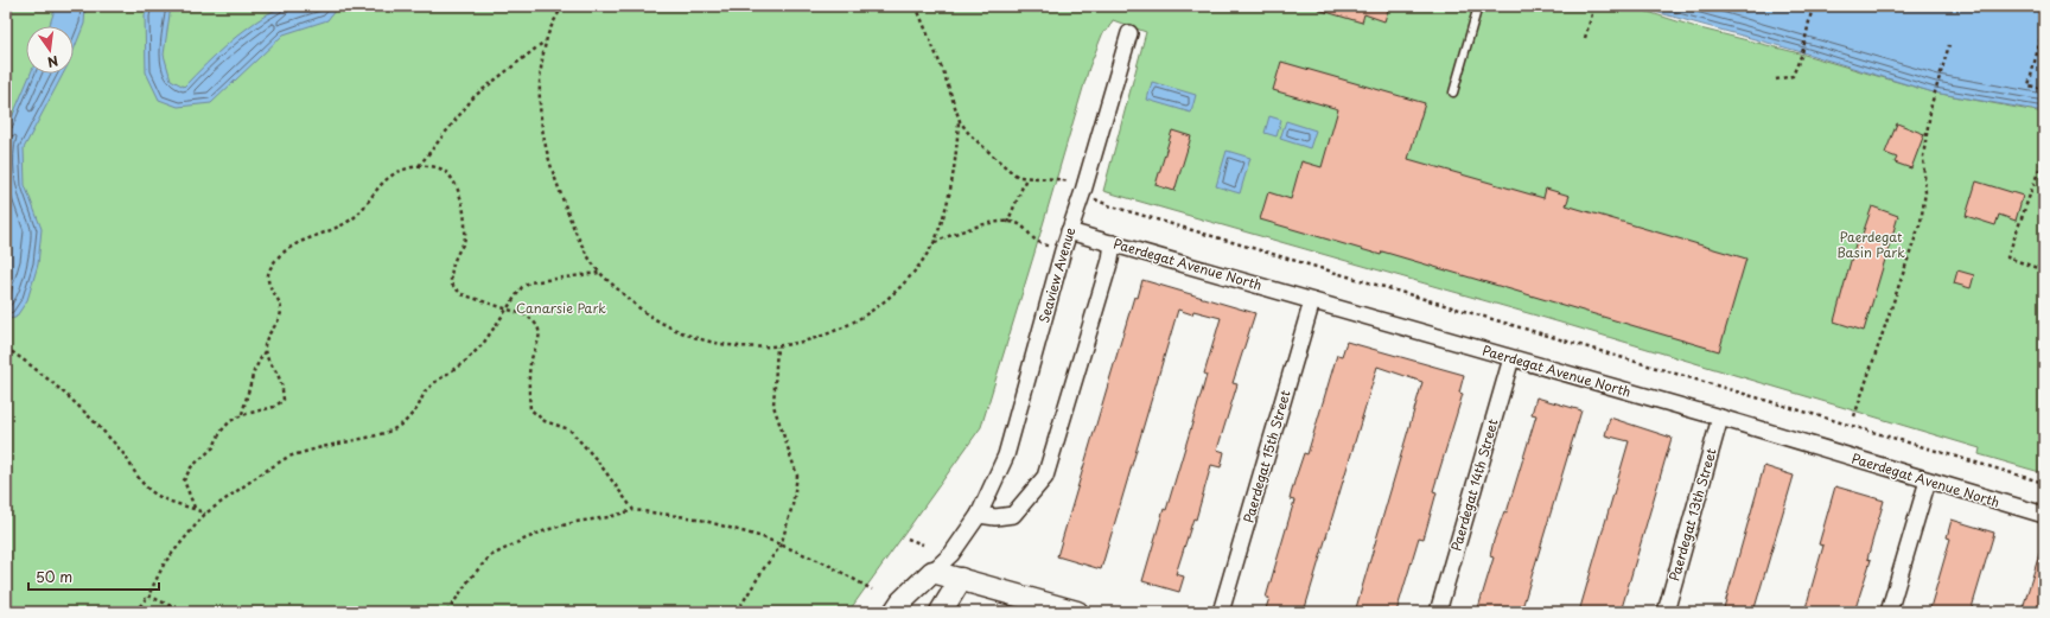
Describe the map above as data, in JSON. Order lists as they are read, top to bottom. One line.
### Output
{"streets":{"street":["Paerdegat Avenue North","Seaview Avenue","Paerdegat 15th Street","Paerdegat 14th Street","Paerdegat 13th Street"]},"crossings":[["Paerdegat Avenue North","Seaview Avenue"],["Paerdegat Avenue North","Paerdegat 15th Street"],["Paerdegat Avenue North","Paerdegat 14th Street"],["Paerdegat Avenue North","Paerdegat 13th Street"]],"parks":["Paerdegat Basin Park","Canarsie Park"],"scale_bar":"50 m","north":"bottom"}
